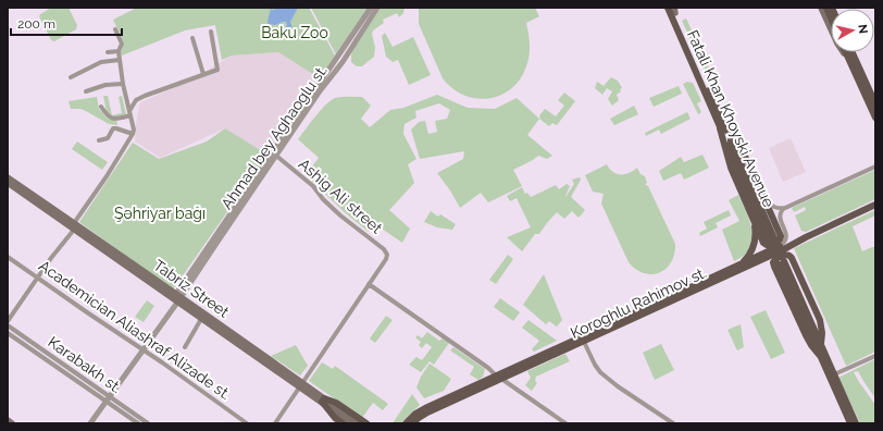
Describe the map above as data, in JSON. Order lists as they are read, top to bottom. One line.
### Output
{"streets":{"main road":["Fatali Khan Khoyski Avenue","Tabriz Street","Koroghlu Rahimov st."],"street":["Ahmad bey Aghaoglu st.","Ashig Ali street","Academician Aliashraf Alizade st.","Karabakh st."]},"crossings":[["Ahmad bey Aghaoglu st.","Ashig Ali street"],["Ahmad bey Aghaoglu st.","Tabriz Street"],["Ahmad bey Aghaoglu st.","Academician Aliashraf Alizade st."],["Ahmad bey Aghaoglu st.","Karabakh st."]],"parks":["Baku Zoo","Şəhriyar bağı"],"scale_bar":"200 m","north":"right"}
